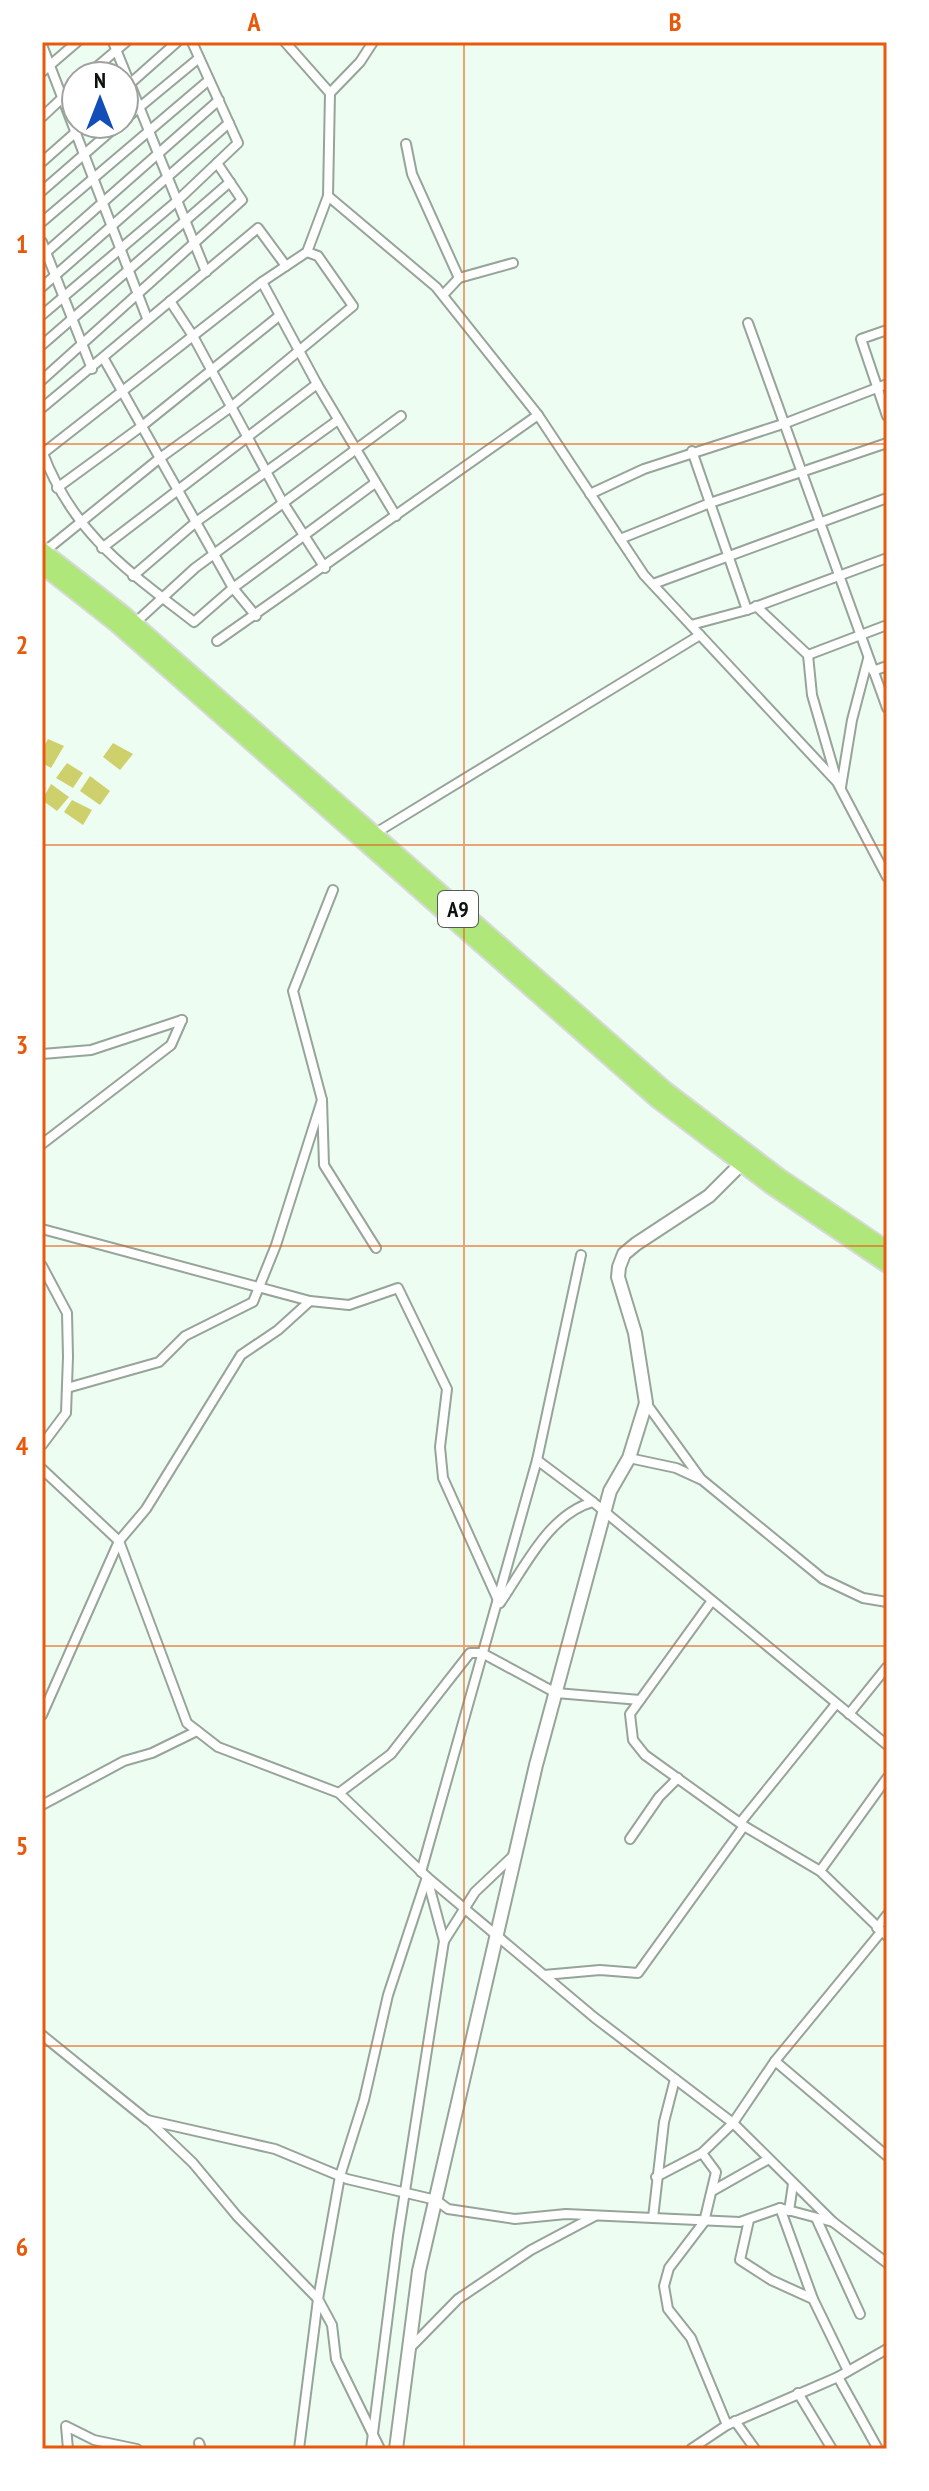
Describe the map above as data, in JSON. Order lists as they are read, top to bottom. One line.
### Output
{"streets":{"highway":["A9"]},"north":"top","grid":{"columns":["A","B"],"rows":["1","2","3","4","5","6"]}}
